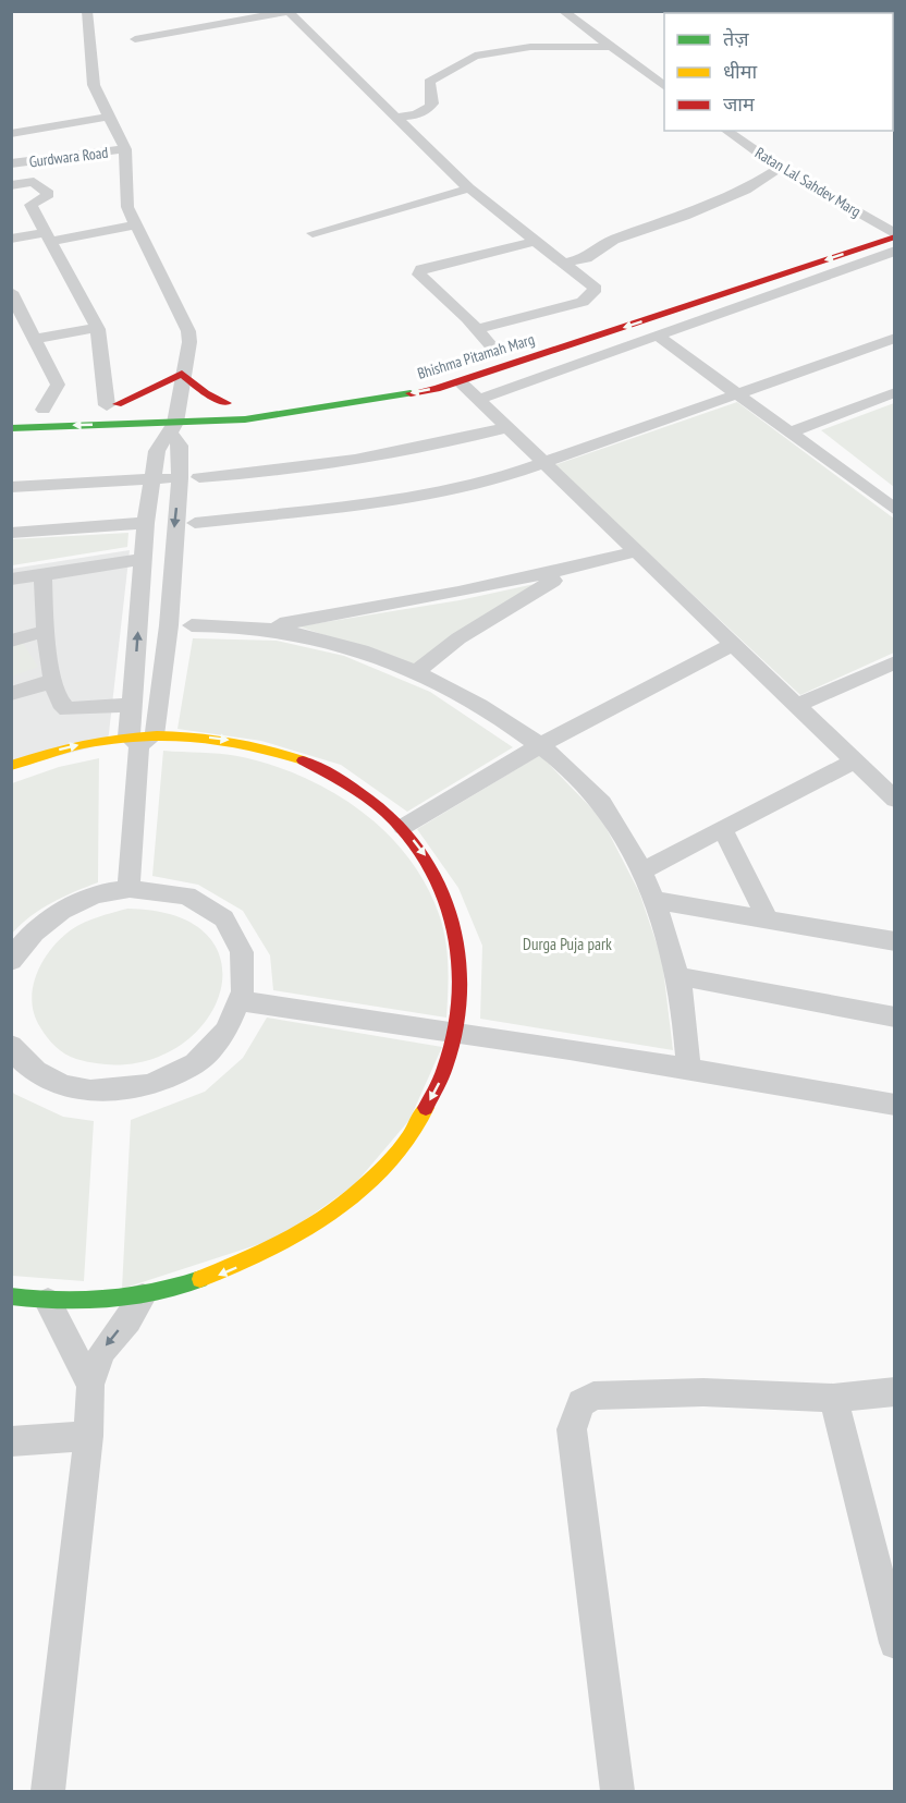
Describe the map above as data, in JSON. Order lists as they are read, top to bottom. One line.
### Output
{"streets":{"main road":["Bhishma Pitamah Marg"],"street":["Gurdwara Road","Ratan Lal Sahdev Marg"]},"crossings":[["Ratan Lal Sahdev Marg","Bhishma Pitamah Marg"]],"parks":["Durga Puja park"],"legend":["तेज़","धीमा","जाम"]}
